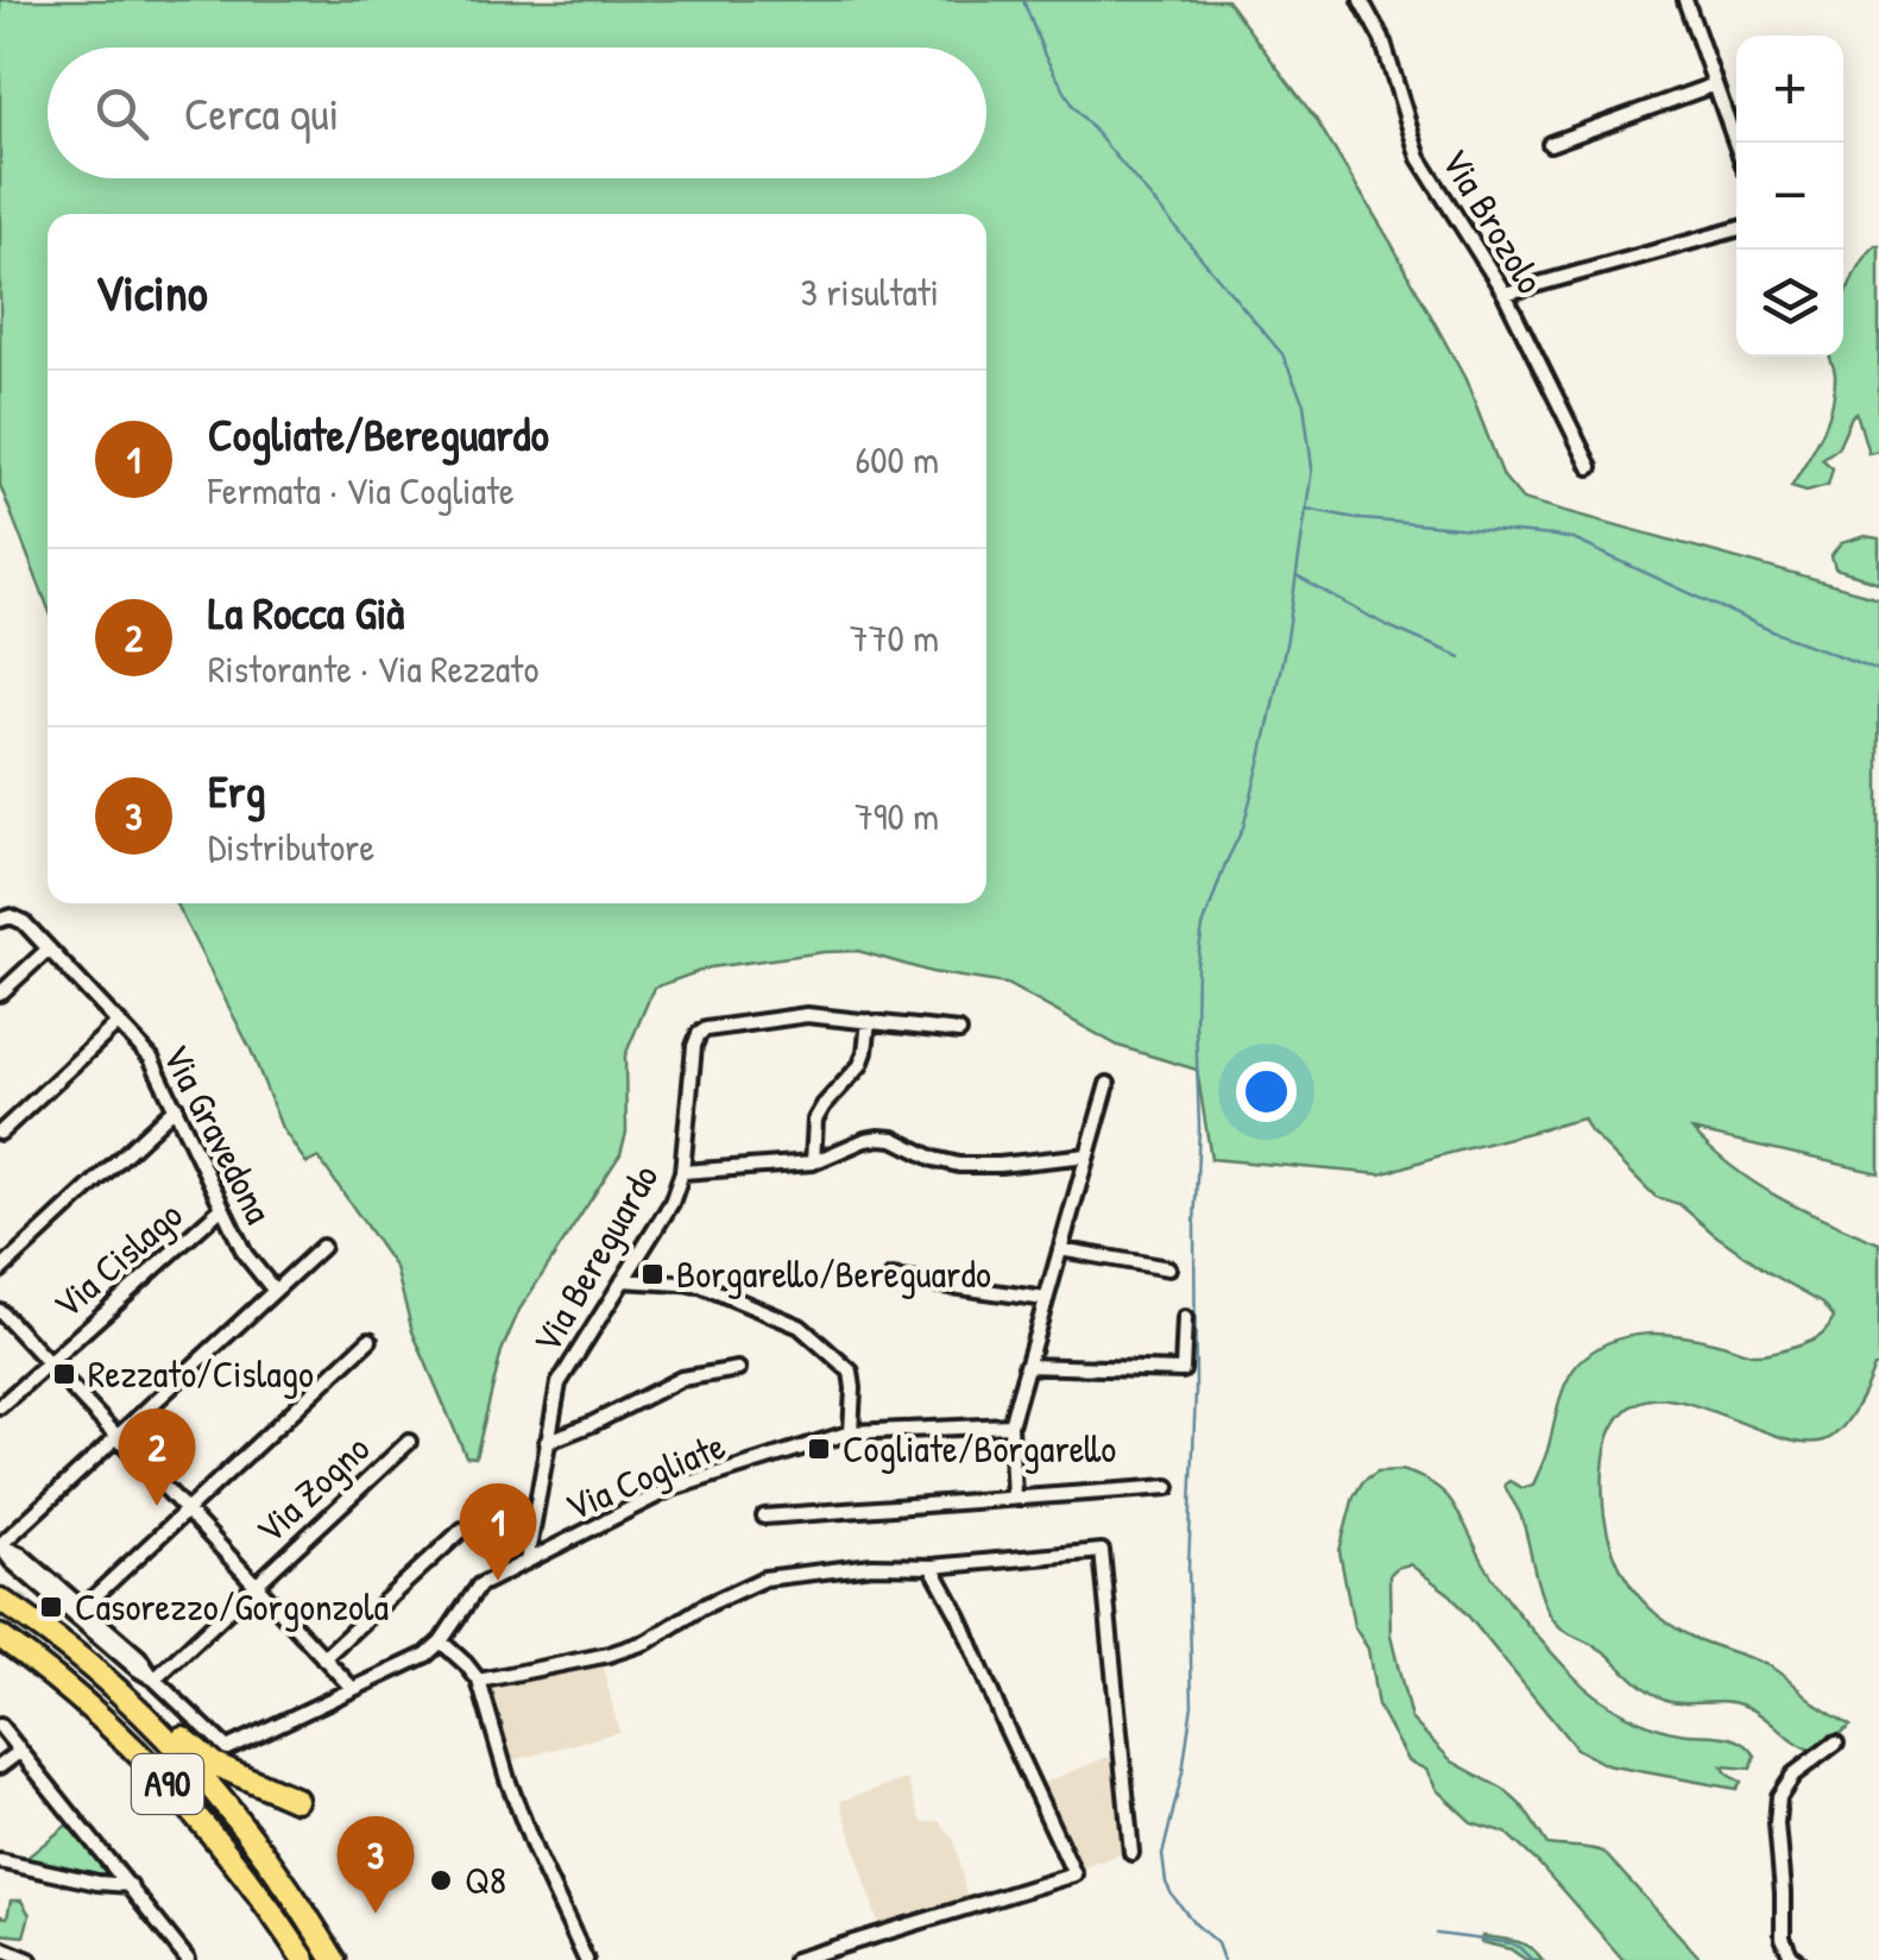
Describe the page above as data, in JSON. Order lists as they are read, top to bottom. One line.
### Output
{"streets":{"highway":["A90"],"street":["Via Brozolo","Via Gravedona","Via Bereguardo","Via Cislago","Via Cogliate","Via Zogno"]},"crossings":[["Via Gravedona","Via Cislago"],["Via Bereguardo","Via Cogliate"],["Via Cogliate","Via Zogno"]],"places":{"transit":["Borgarello/Bereguardo","Rezzato/Cislago","Cogliate/Borgarello","Casorezzo/Gorgonzola"],"other":["Q8"]},"page":{"map_buttons":["+","−"],"search":"Cerca qui","heading":["Vicino","3 risultati"],"list":[{"mark":"1","name":"Cogliate/Bereguardo","note":"Fermata · Via Cogliate","value":"600 m"},{"mark":"2","name":"La Rocca Già","note":"Ristorante · Via Rezzato","value":"770 m"},{"mark":"3","name":"Erg","note":"Distributore","value":"790 m"}],"pins":["2","1","3"]}}
